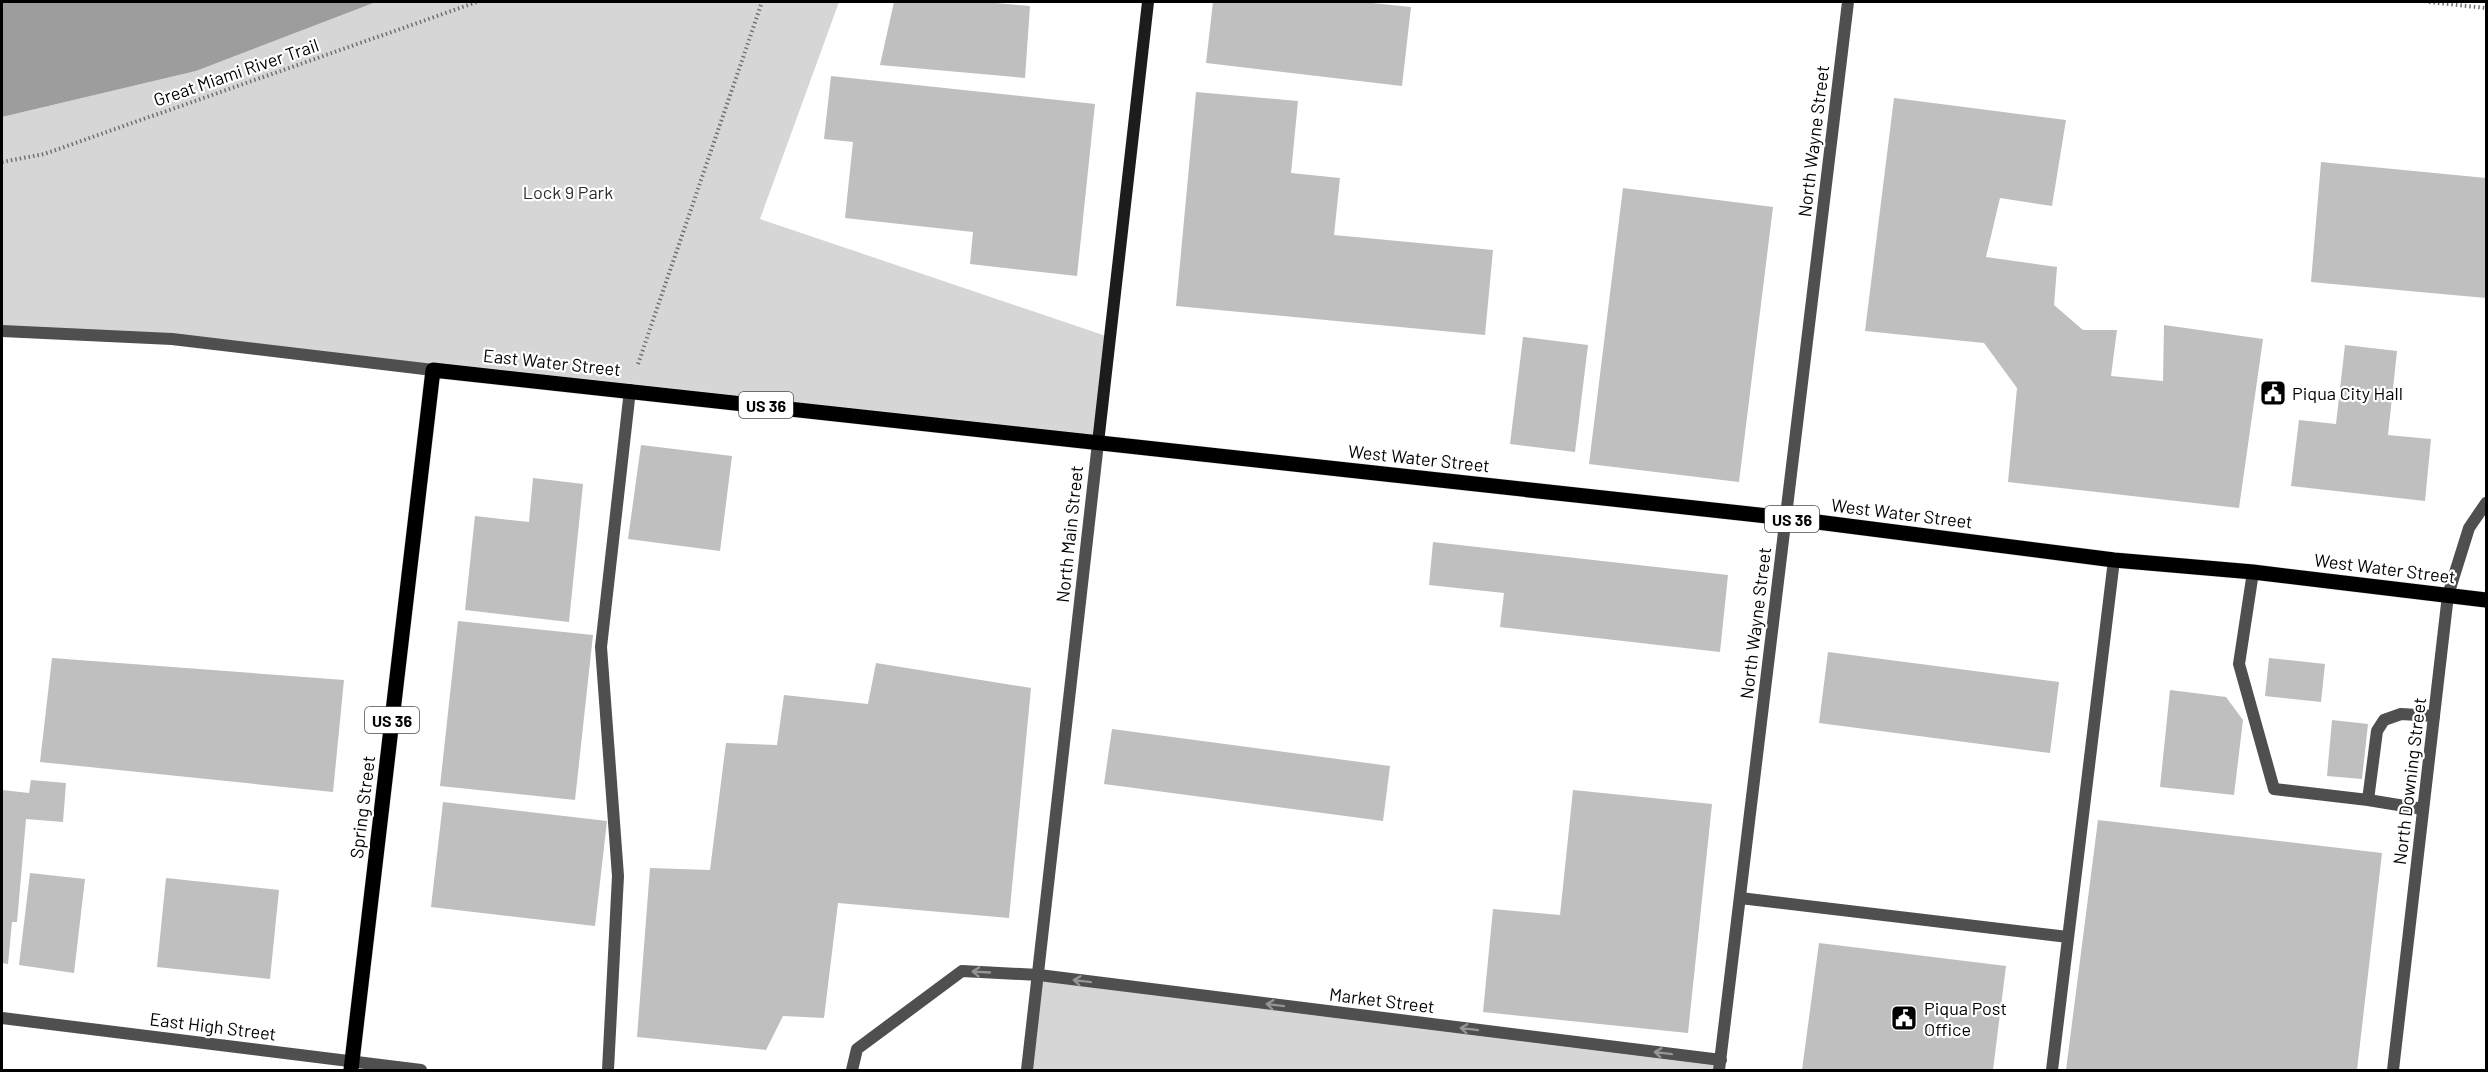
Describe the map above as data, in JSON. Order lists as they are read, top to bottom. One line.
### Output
{"streets":{"main road":["East Water Street","US 36","West Water Street","North Main Street","Spring Street"],"street":["North Wayne Street","North Downing Street","Market Street","East High Street"],"path":["Great Miami River Trail"]},"crossings":[["North Wayne Street","West Water Street"],["North Wayne Street","Market Street"],["East Water Street","West Water Street"],["East Water Street","North Main Street"],["East Water Street","Spring Street"],["West Water Street","North Main Street"],["West Water Street","North Downing Street"],["North Main Street","Market Street"],["Spring Street","East High Street"]],"one_way":["Market Street"],"parks":["Lock 9 Park"],"places":{"public building":["Piqua City Hall","Piqua Post Office"]}}
